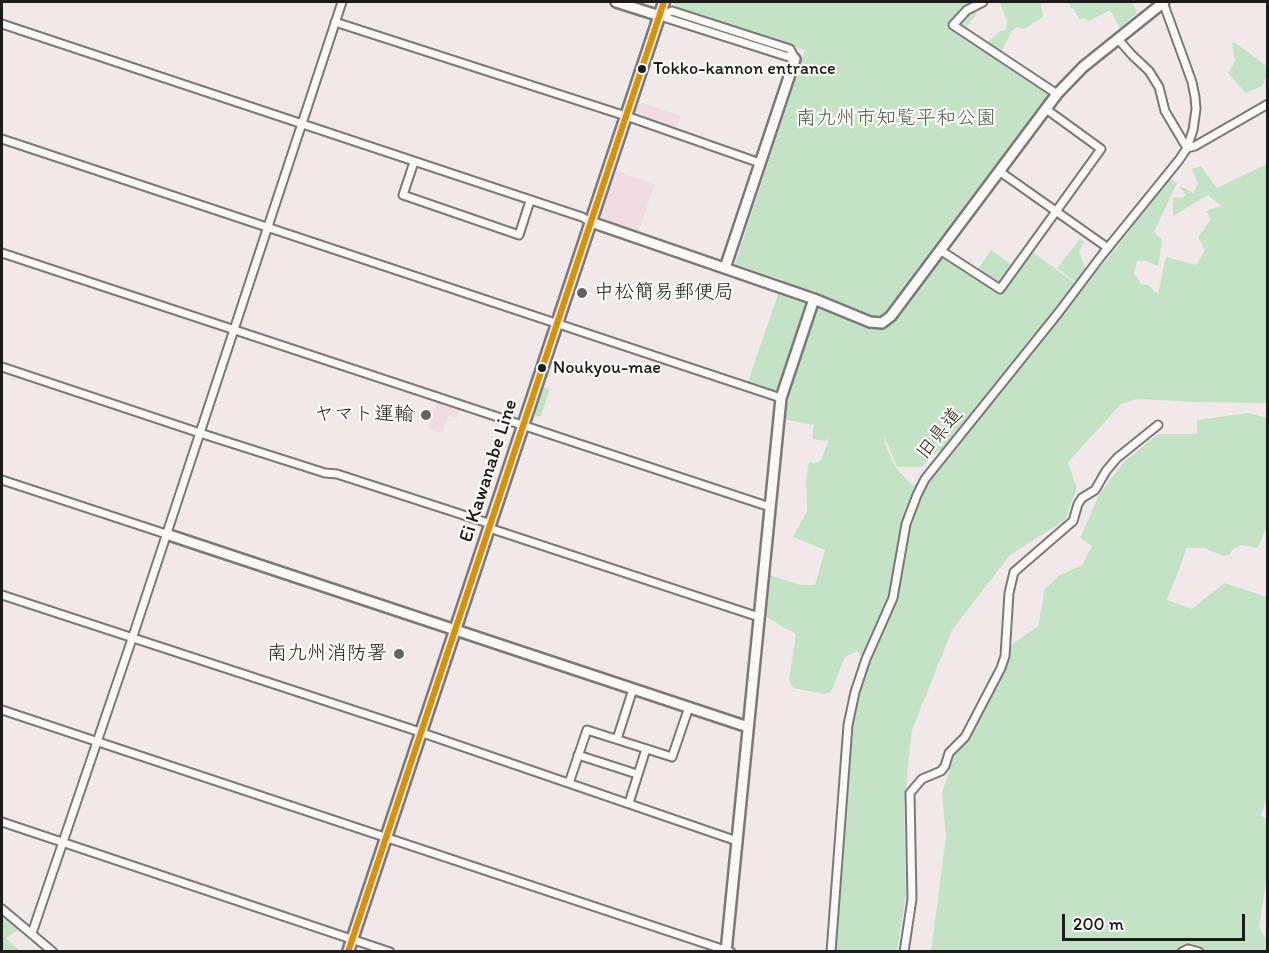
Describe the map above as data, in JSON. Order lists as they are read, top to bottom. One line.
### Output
{"streets":{"main road":["Ei Kawanabe Line"],"street":["旧県道"]},"parks":["南九州市知覧平和公園"],"places":["Tokko-kannon entrance","中松簡易郵便局","Noukyou-mae","ヤマト運輸","南九州消防署"],"scale_bar":"200 m"}
